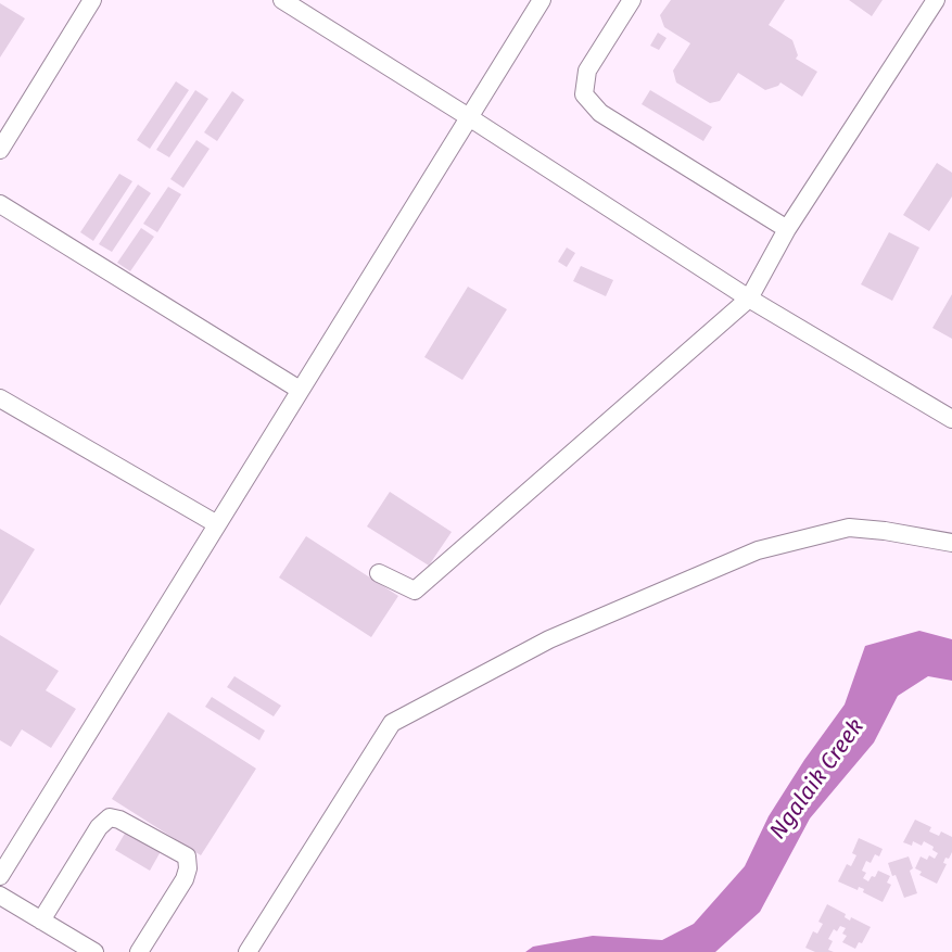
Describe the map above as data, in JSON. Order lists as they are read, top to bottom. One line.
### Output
{"water":["Ngalaik Creek"]}
